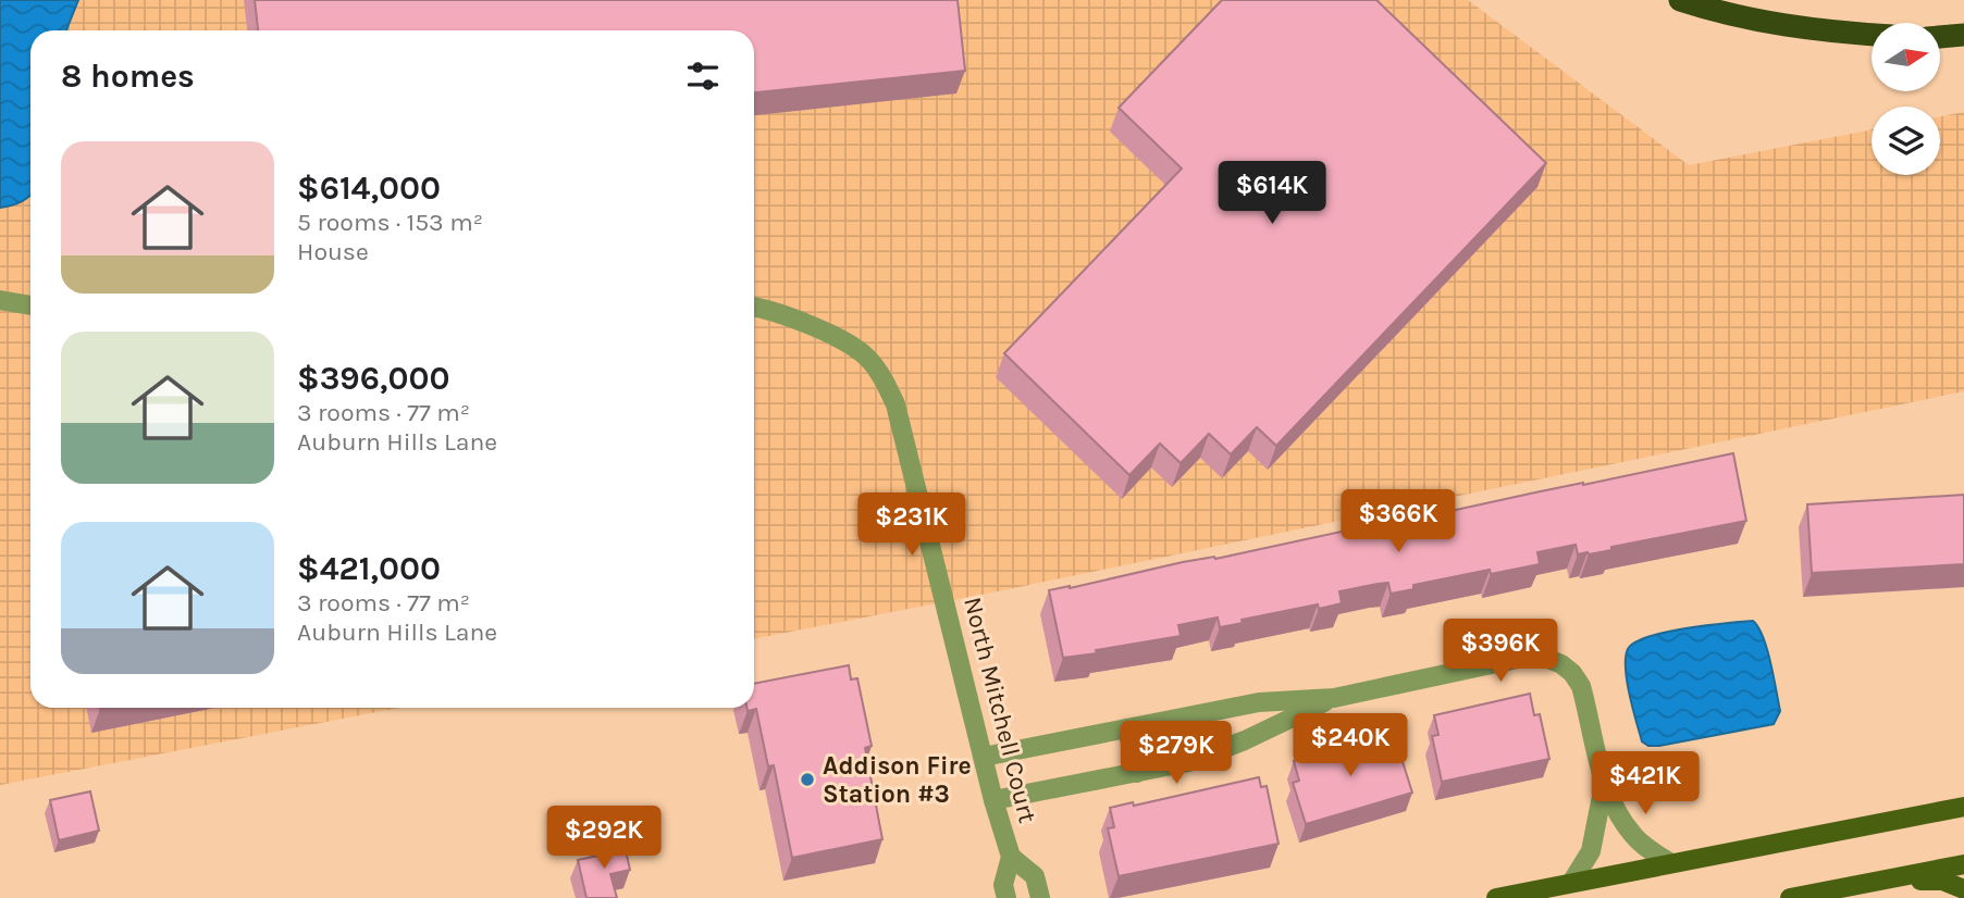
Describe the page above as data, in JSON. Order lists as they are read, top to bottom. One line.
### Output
{"streets":{"street":["North Mitchell Court"]},"places":["Addison Fire Station #3"],"north":"right","page":{"heading":"8 homes","list":[{"name":"$614,000","note":"5 rooms · 153 m² · House"},{"name":"$396,000","note":"3 rooms · 77 m² · Auburn Hills Lane"},{"name":"$421,000","note":"3 rooms · 77 m² · Auburn Hills Lane"}],"price":["$614K","$366K","$231K","$396K","$240K","$279K","$421K","$292K"]}}
